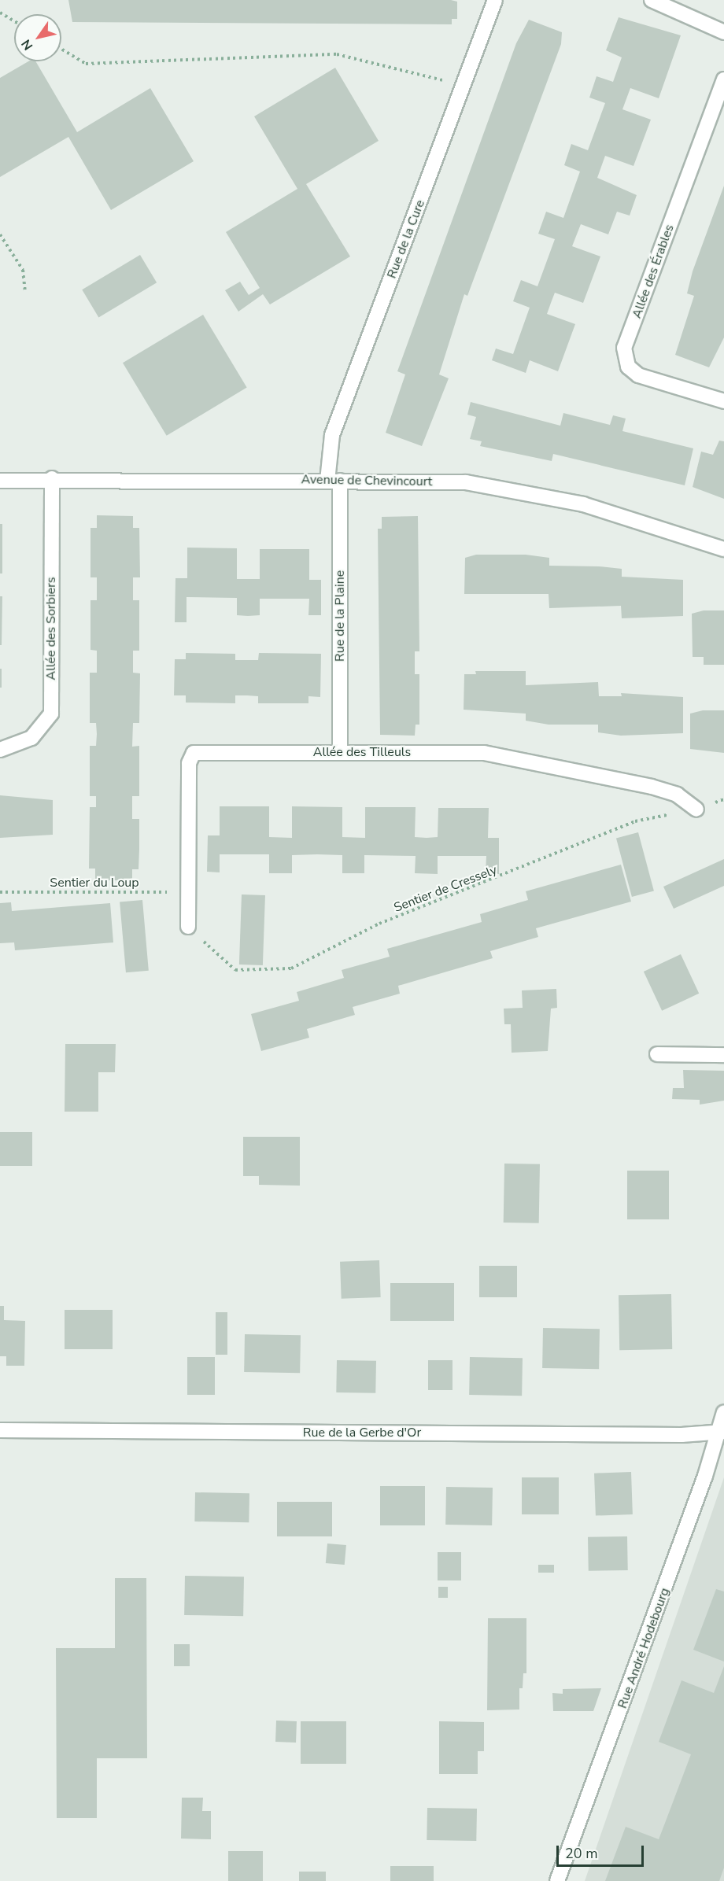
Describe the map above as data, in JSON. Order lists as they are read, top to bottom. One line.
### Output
{"streets":{"street":["Rue de la Cure","Allée des Érables","Avenue de Chevincourt","Rue de la Plaine","Allée des Sorbiers","Allée des Tilleuls","Rue de la Gerbe d'Or","Rue André Hodebourg"],"path":["Sentier du Loup","Sentier de Cressely"]},"crossings":[["Rue de la Cure","Avenue de Chevincourt"],["Rue de la Cure","Rue de la Plaine"],["Avenue de Chevincourt","Rue de la Plaine"],["Avenue de Chevincourt","Allée des Sorbiers"],["Rue de la Plaine","Allée des Tilleuls"],["Allée des Tilleuls","Sentier du Loup"],["Allée des Tilleuls","Sentier de Cressely"],["Rue de la Gerbe d'Or","Rue André Hodebourg"]],"scale_bar":"20 m","north":"bottom left"}
